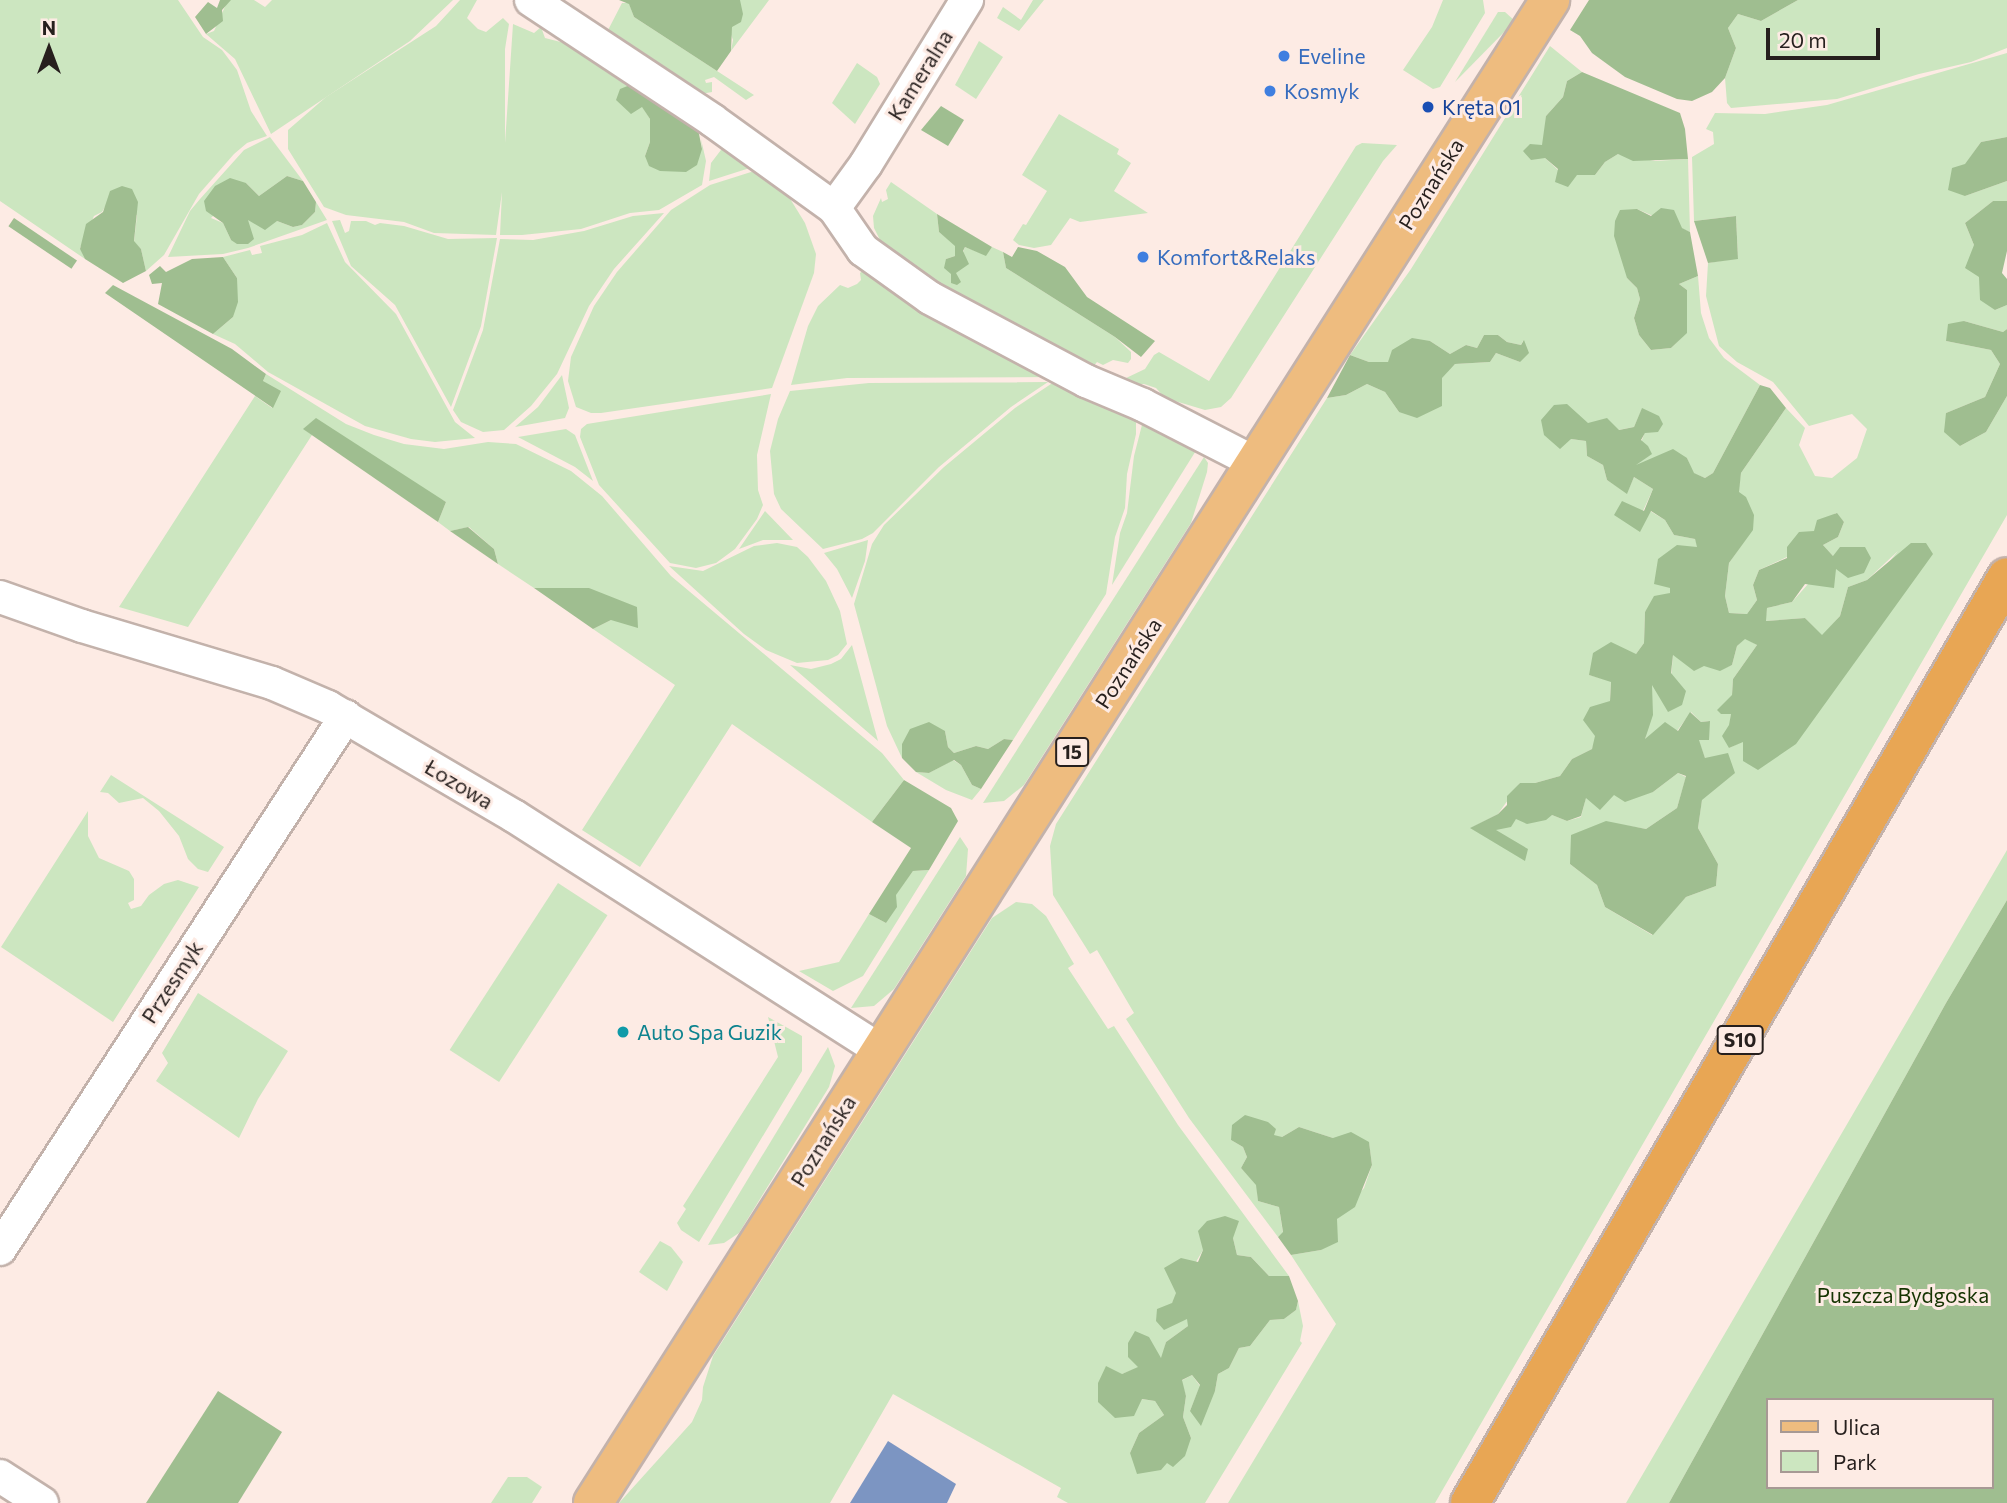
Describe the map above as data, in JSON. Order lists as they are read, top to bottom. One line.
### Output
{"streets":{"highway":["S10"],"main road":["Poznańska","15"],"street":["Kameralna","Łozowa","Przesmyk"]},"crossings":[["Poznańska","Łozowa"],["Łozowa","Przesmyk"]],"parks":["Puszcza Bydgoska"],"places":["Eveline","Kosmyk","Kręta 01","Komfort&Relaks","Auto Spa Guzik"],"legend":["Ulica","Park"],"scale_bar":"20 m","north":"top"}
